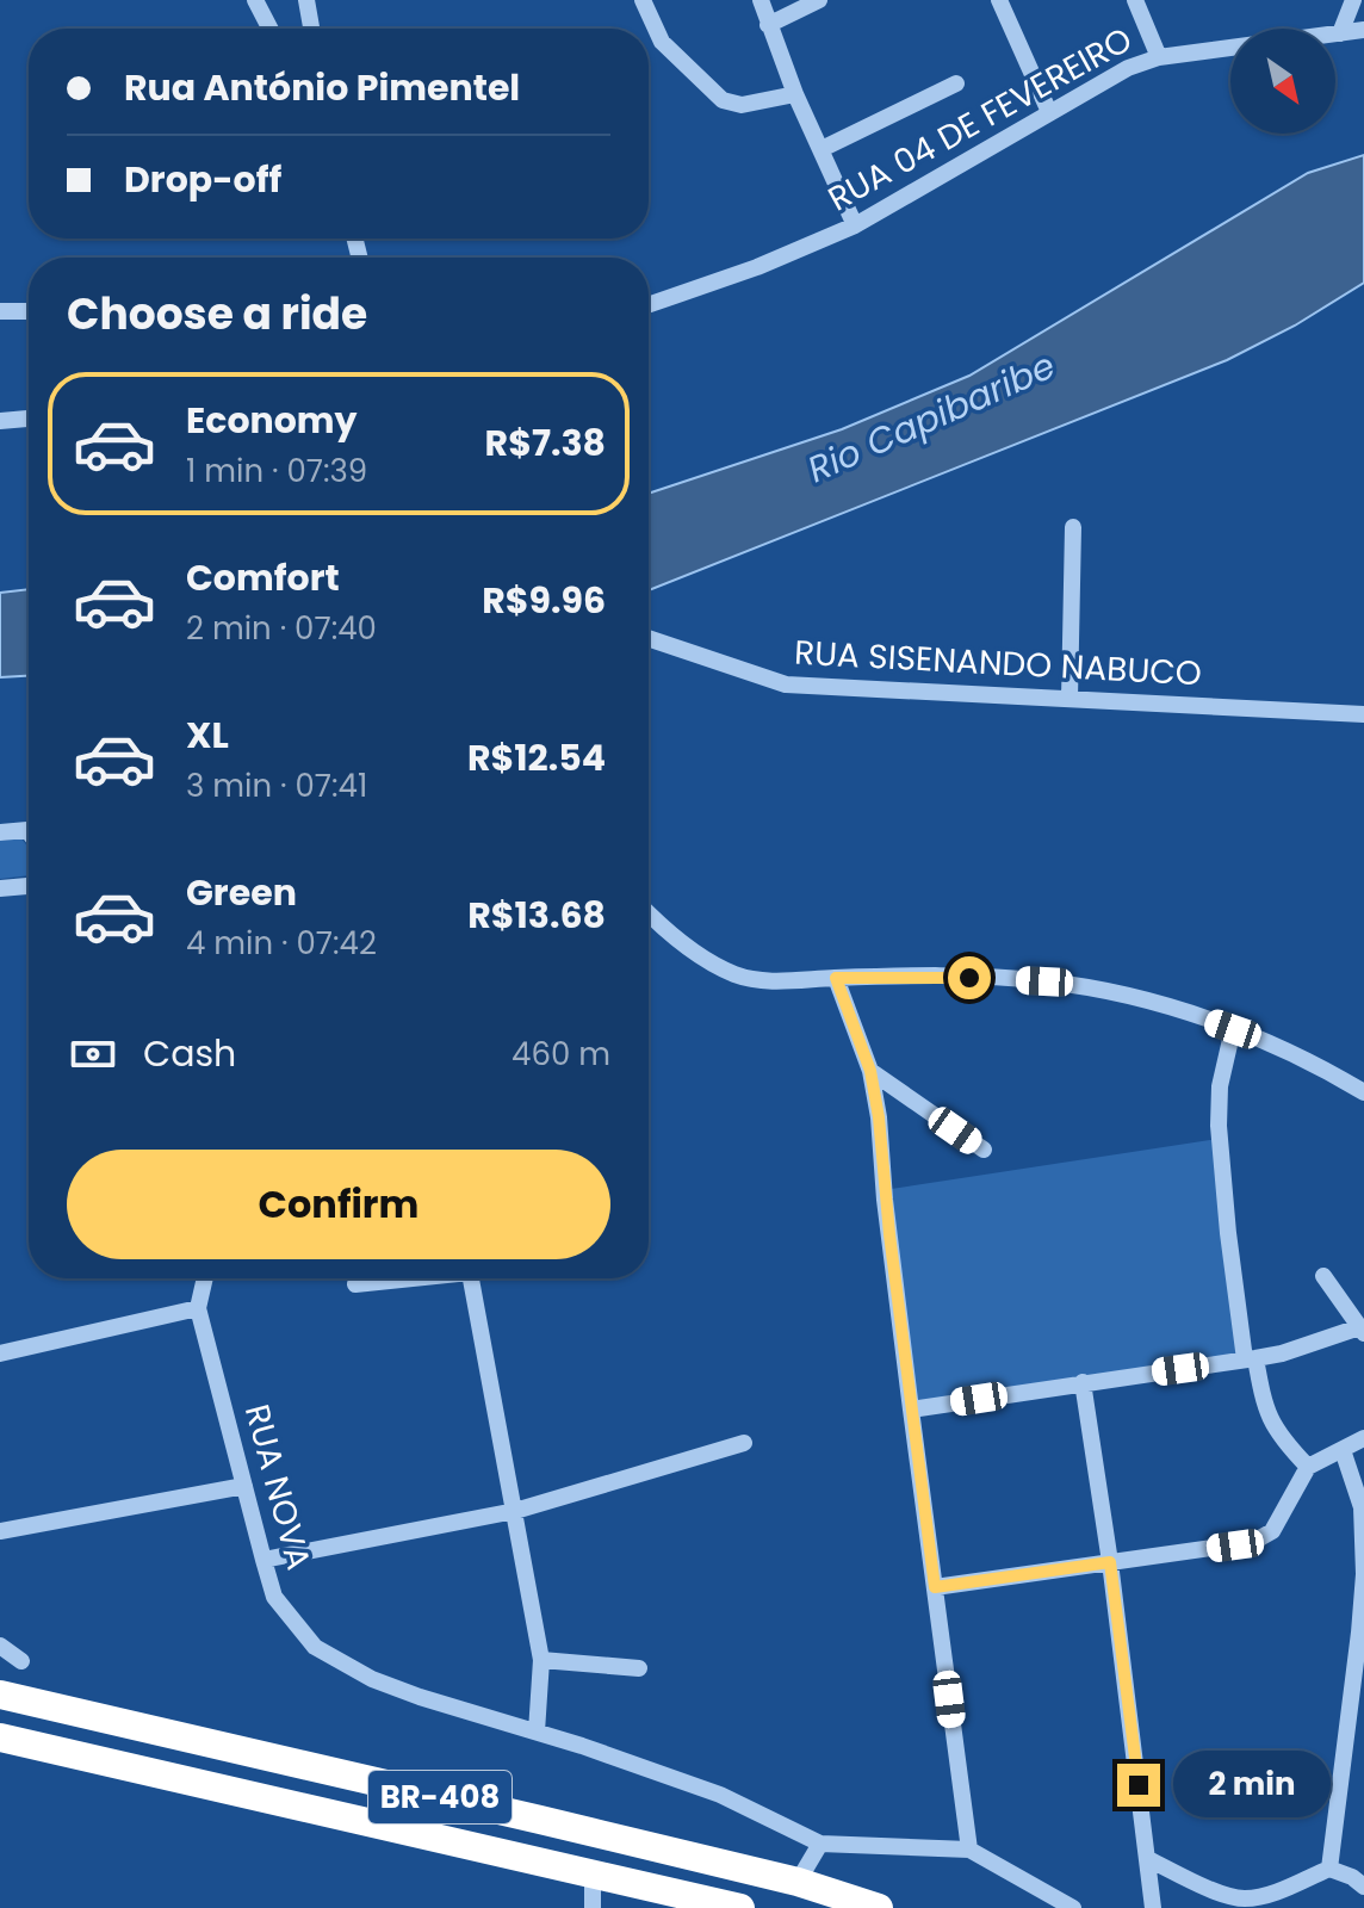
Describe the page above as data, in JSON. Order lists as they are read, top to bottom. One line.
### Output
{"streets":{"highway":["BR-408"],"street":["RUA 04 DE FEVEREIRO","RUA SISENANDO NABUCO","RUA NOVA"]},"water":["Rio Capibaribe"],"north":"bottom right","page":{"banner":["Rua António Pimentel","Drop-off"],"heading":"Choose a ride","list":[{"name":"Economy","note":"1 min · 07:39","value":"R$7.38"},{"name":"Comfort","note":"2 min · 07:40","value":"R$9.96"},{"name":"XL","note":"3 min · 07:41","value":"R$12.54"},{"name":"Green","note":"4 min · 07:42","value":"R$13.68"}],"pay":["Cash","460 m"],"buttons":"Confirm","bubble":"2 min"}}
